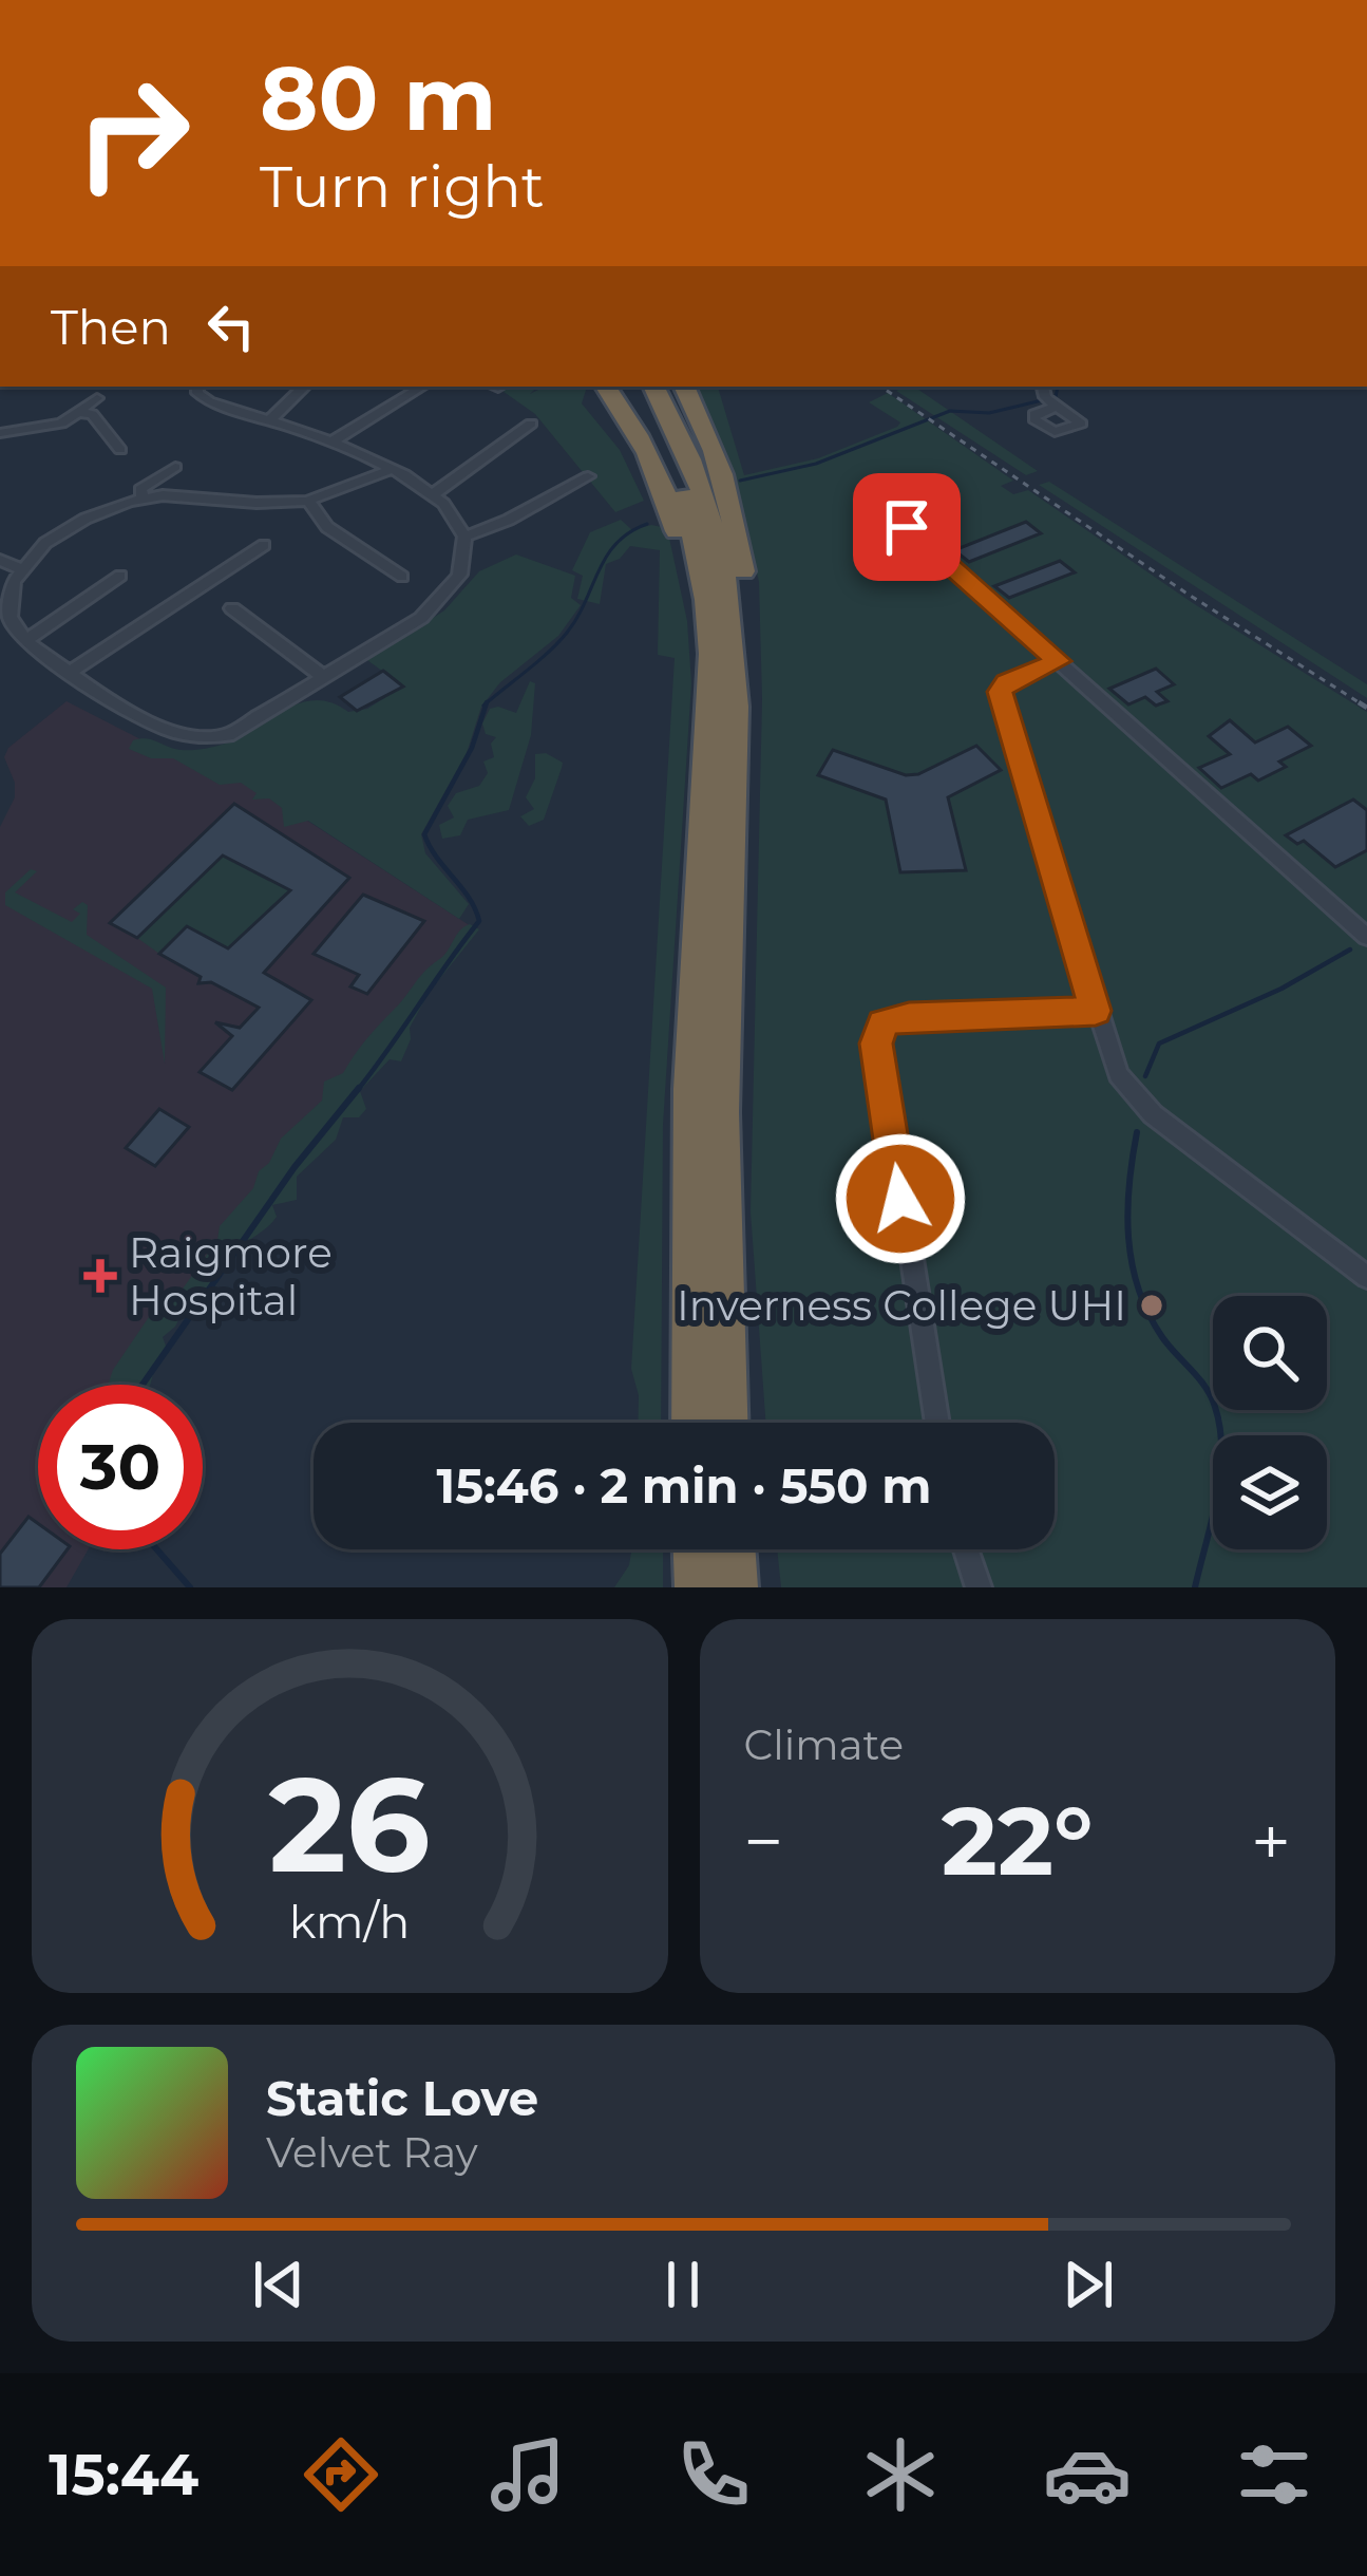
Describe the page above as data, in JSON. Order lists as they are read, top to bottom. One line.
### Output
{"places":{"health":["Raigmore Hospital"],"other":["Inverness College UHI"]},"page":{"turn":["80 m","Turn right"],"then":"Then","limit":"30","trip":"15:46 · 2 min · 550 m","tile":"Climate","heat":["−","22°","+"],"song":["Static Love","Velvet Ray"],"tabs":"15:44","gauge":["26","km/h"]}}
